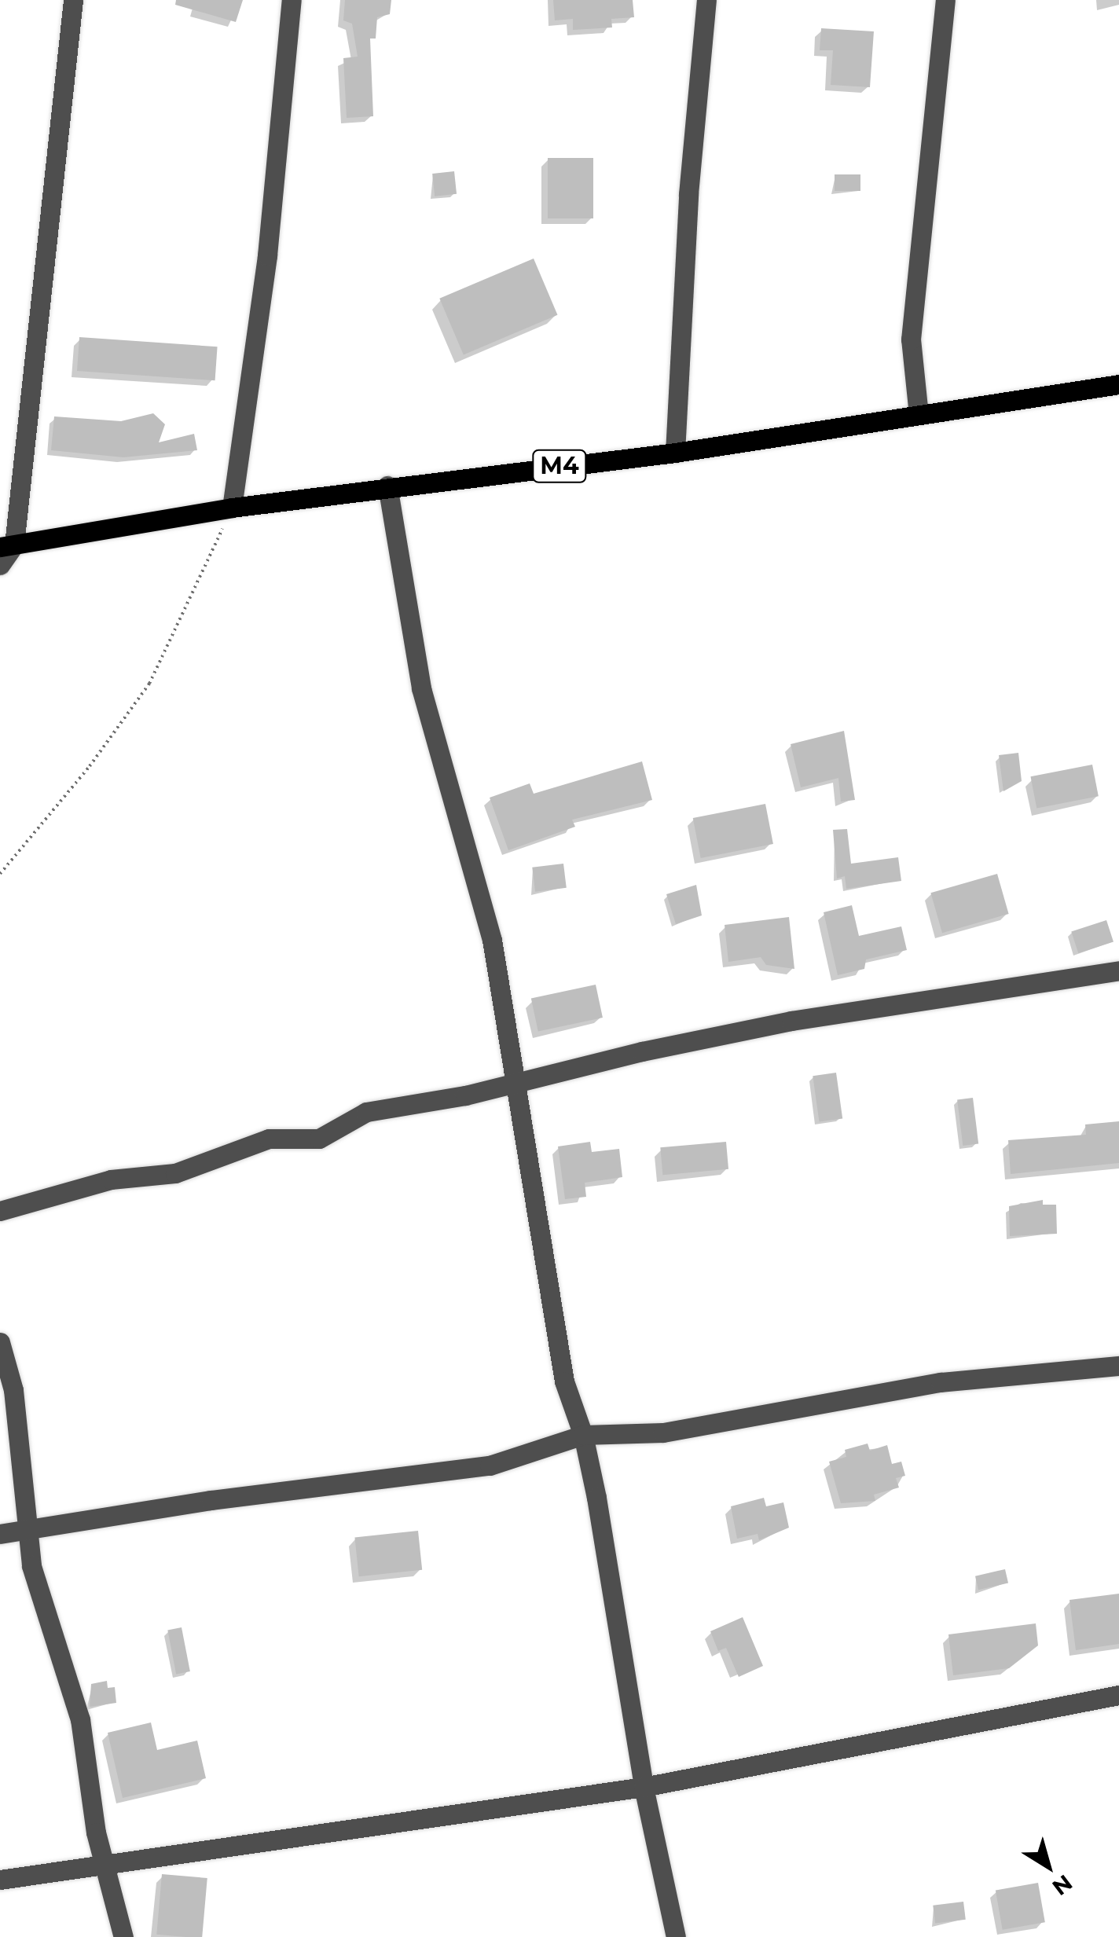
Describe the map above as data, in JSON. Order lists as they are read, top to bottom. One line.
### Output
{"streets":{"main road":["M4"]},"north":"bottom right"}
